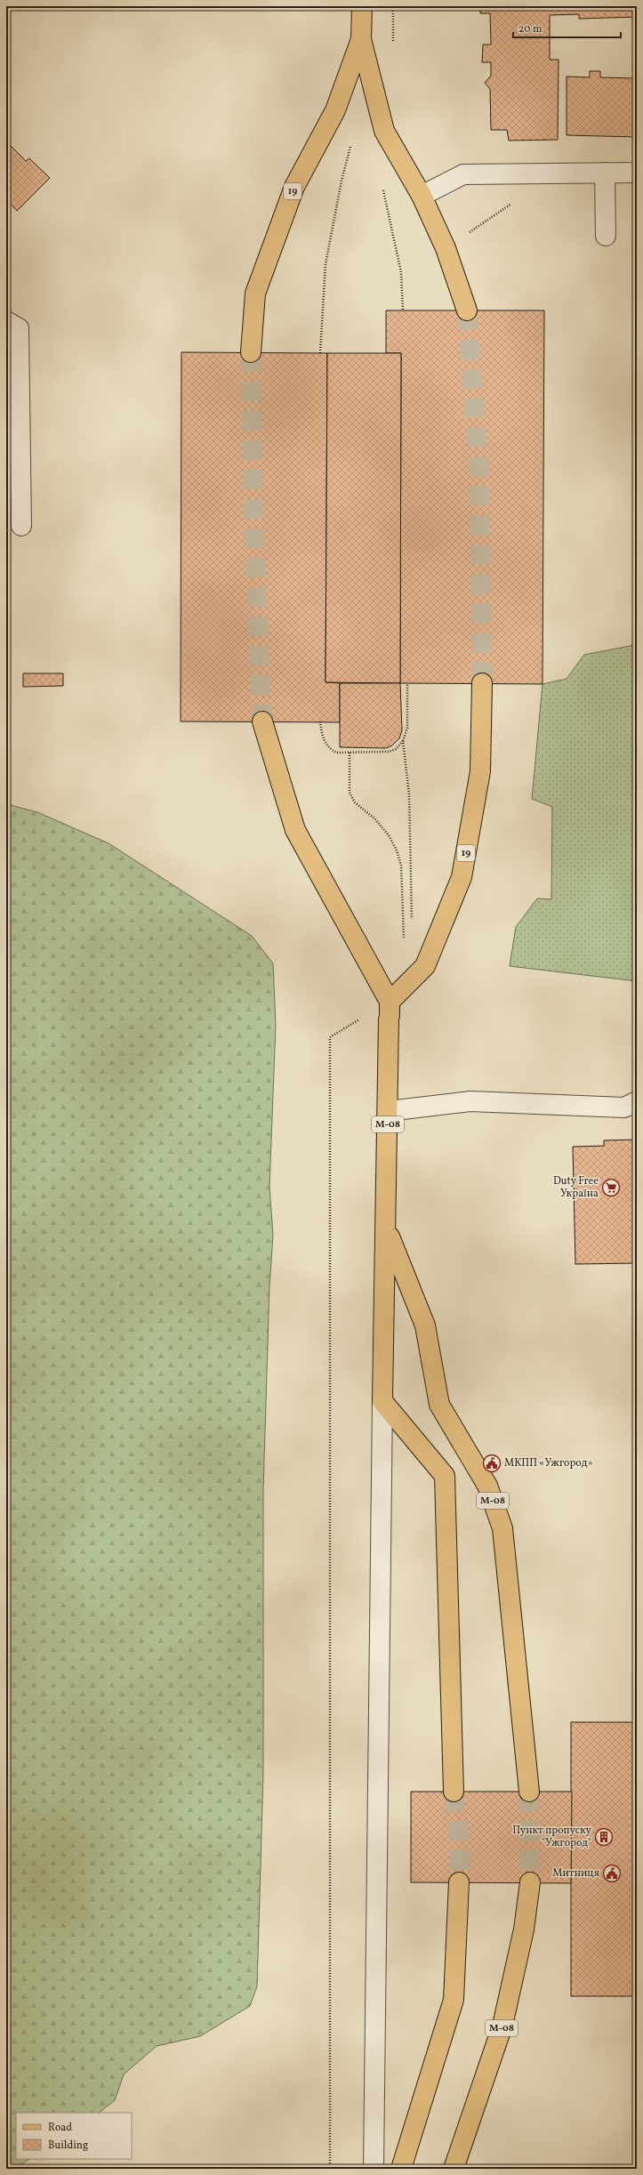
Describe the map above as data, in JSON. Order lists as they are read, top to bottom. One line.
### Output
{"streets":{"main road":["19","М-08"]},"crossings":[["19","М-08"]],"places":{"supermarket":["Duty Free Україна"],"public building":["МКПП «Ужгород»","Митниця"],"building":["Пункт пропуску \"Ужгород\""]},"legend":["Road","Building"],"scale_bar":"20 m"}
